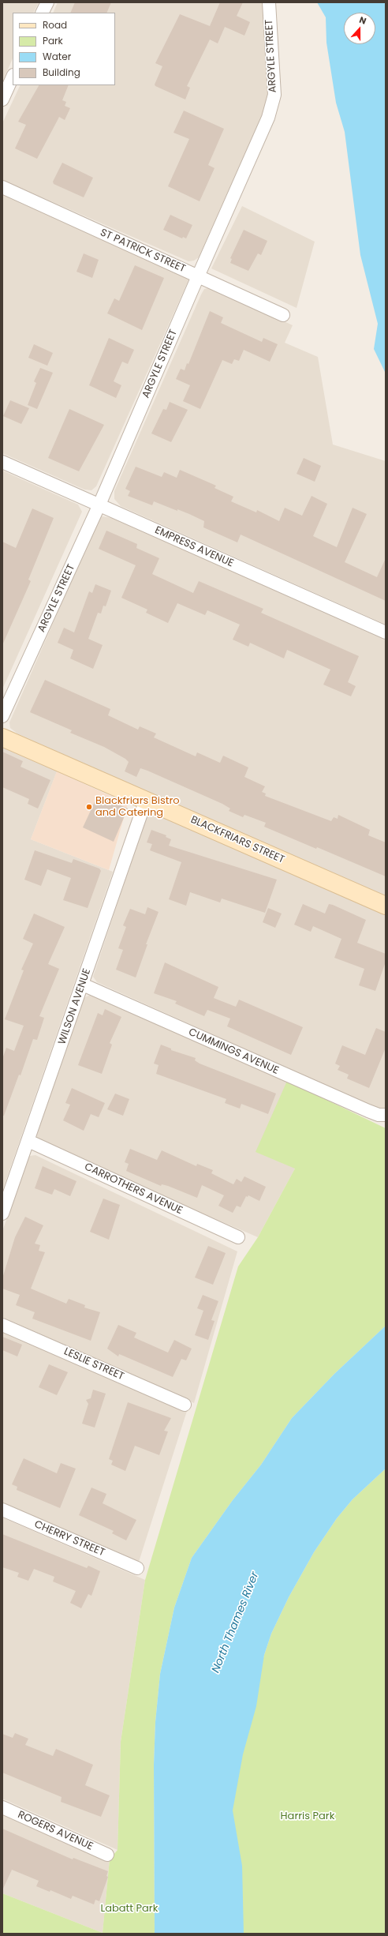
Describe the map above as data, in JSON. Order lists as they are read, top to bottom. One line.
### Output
{"streets":{"street":["ARGYLE STREET","ST PATRICK STREET","EMPRESS AVENUE","BLACKFRIARS STREET","WILSON AVENUE","CUMMINGS AVENUE","CARROTHERS AVENUE","LESLIE STREET","CHERRY STREET","ROGERS AVENUE"]},"crossings":[["ARGYLE STREET","ST PATRICK STREET"],["ARGYLE STREET","EMPRESS AVENUE"],["BLACKFRIARS STREET","WILSON AVENUE"],["WILSON AVENUE","CUMMINGS AVENUE"],["WILSON AVENUE","CARROTHERS AVENUE"]],"water":["North Thames River"],"parks":["Harris Park","Labatt Park"],"places":["Blackfriars Bistro and Catering"],"legend":["Road","Park","Water","Building"],"north":"top"}
